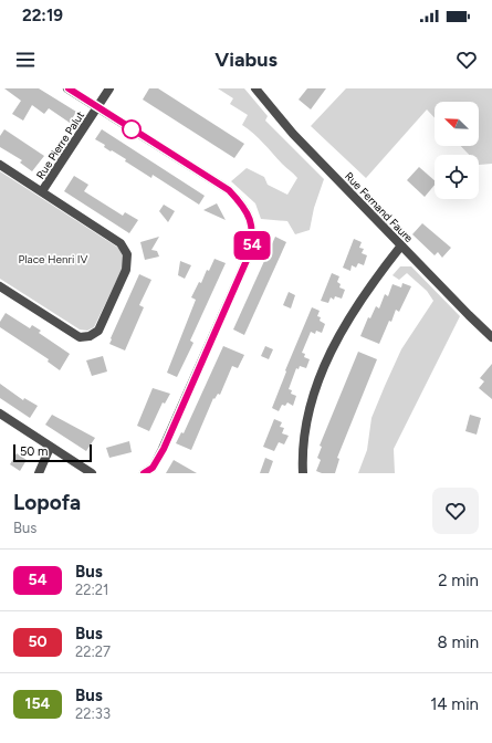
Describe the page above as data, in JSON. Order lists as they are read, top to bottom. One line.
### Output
{"streets":{"street":["Rue Pierre Palut","Rue Fernand Faure"]},"parks":["Place Henri IV"],"lines":["bus line 54"],"scale_bar":"50 m","north":"top left","page":{"status":"22:19","header":"Viabus","on_map":"54","scale":"50 m","heading":["Lopofa","Bus"],"list":[{"mark":"54","name":"Bus","note":"22:21","value":"2 min"},{"mark":"50","name":"Bus","note":"22:27","value":"8 min"},{"mark":"154","name":"Bus","note":"22:33","value":"14 min"}]}}
